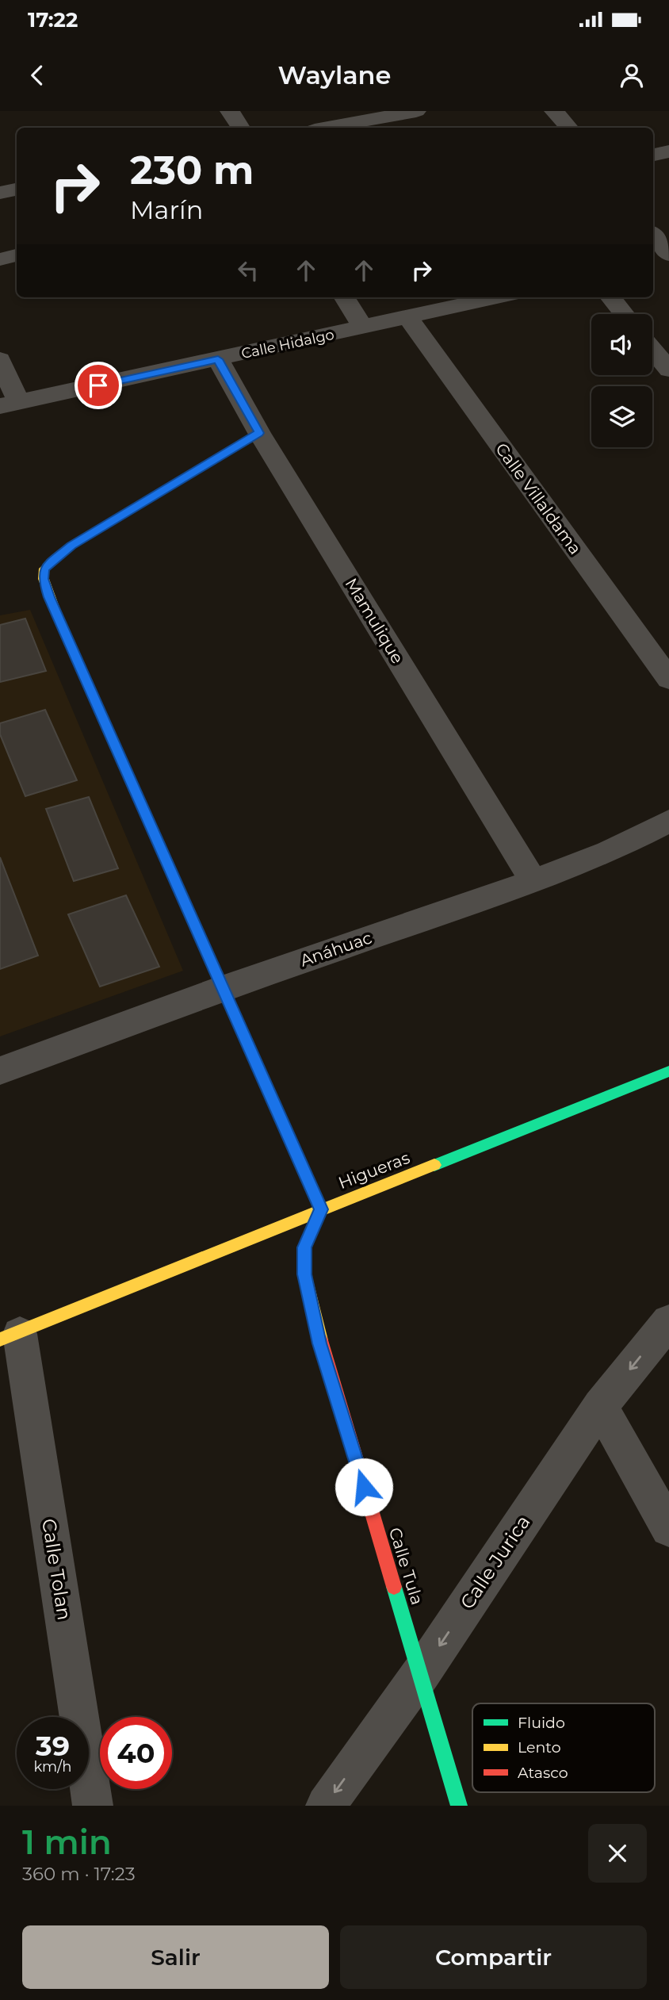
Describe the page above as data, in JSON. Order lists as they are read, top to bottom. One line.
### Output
{"streets":{"street":["Calle Hidalgo","Calle Villaldama","Mamulique","Anáhuac","Higueras","Calle Jurica","Calle Tula","Calle Tolan"]},"crossings":[["Calle Hidalgo","Calle Villaldama"],["Calle Hidalgo","Mamulique"],["Mamulique","Anáhuac"],["Higueras","Calle Tula"],["Higueras","Calle Tolan"],["Calle Jurica","Calle Tula"]],"one_way":["Calle Jurica"],"legend":["Fluido","Lento","Atasco"],"page":{"status":"17:22","header":"Waylane","turn":["230 m","Marín"],"speed":"39 km/h","limit":"40","heading":["1 min","360 m · 17:23"],"buttons":["Salir","Compartir"]}}
